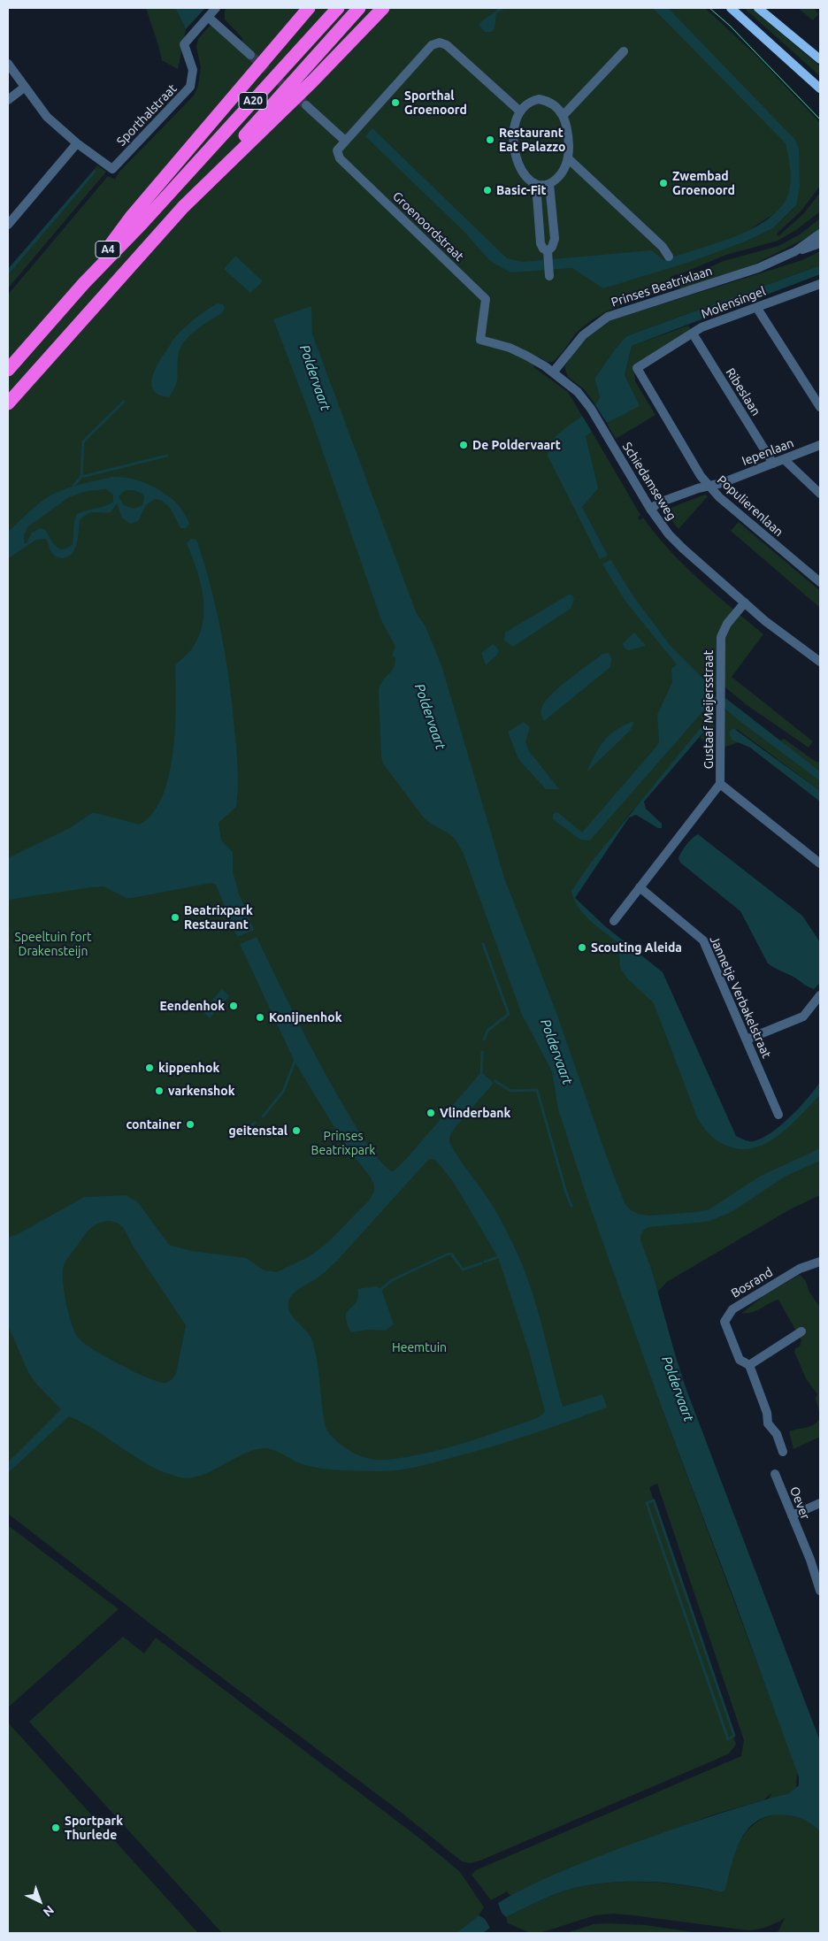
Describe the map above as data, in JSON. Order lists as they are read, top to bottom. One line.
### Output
{"streets":{"highway":["A20"],"street":["Sporthalstraat","Groenoordstraat","Prinses Beatrixlaan","Molensingel","Ribeslaan","Iepenlaan","Schiedamseweg","Populierenlaan","Gustaaf Meijersstraat","Jannetje Verbakelstraat","Bosrand","Oever"]},"crossings":[["Groenoordstraat","Schiedamseweg"],["Prinses Beatrixlaan","Schiedamseweg"],["Molensingel","Ribeslaan"],["Molensingel","Populierenlaan"],["Ribeslaan","Iepenlaan"],["Iepenlaan","Schiedamseweg"],["Iepenlaan","Populierenlaan"],["Schiedamseweg","Gustaaf Meijersstraat"],["Gustaaf Meijersstraat","Jannetje Verbakelstraat"]],"water":["Poldervaart"],"parks":["Speeltuin fort Drakensteijn","Prinses Beatrixpark","Heemtuin"],"places":["Sporthal Groenoord","Restaurant Eat Palazzo","Zwembad Groenoord","Basic-Fit","De Poldervaart","Beatrixpark Restaurant","Scouting Aleida","Eendenhok","Konijnenhok","kippenhok","varkenshok","Vlinderbank","container","geitenstal","Sportpark Thurlede"],"north":"bottom right"}
